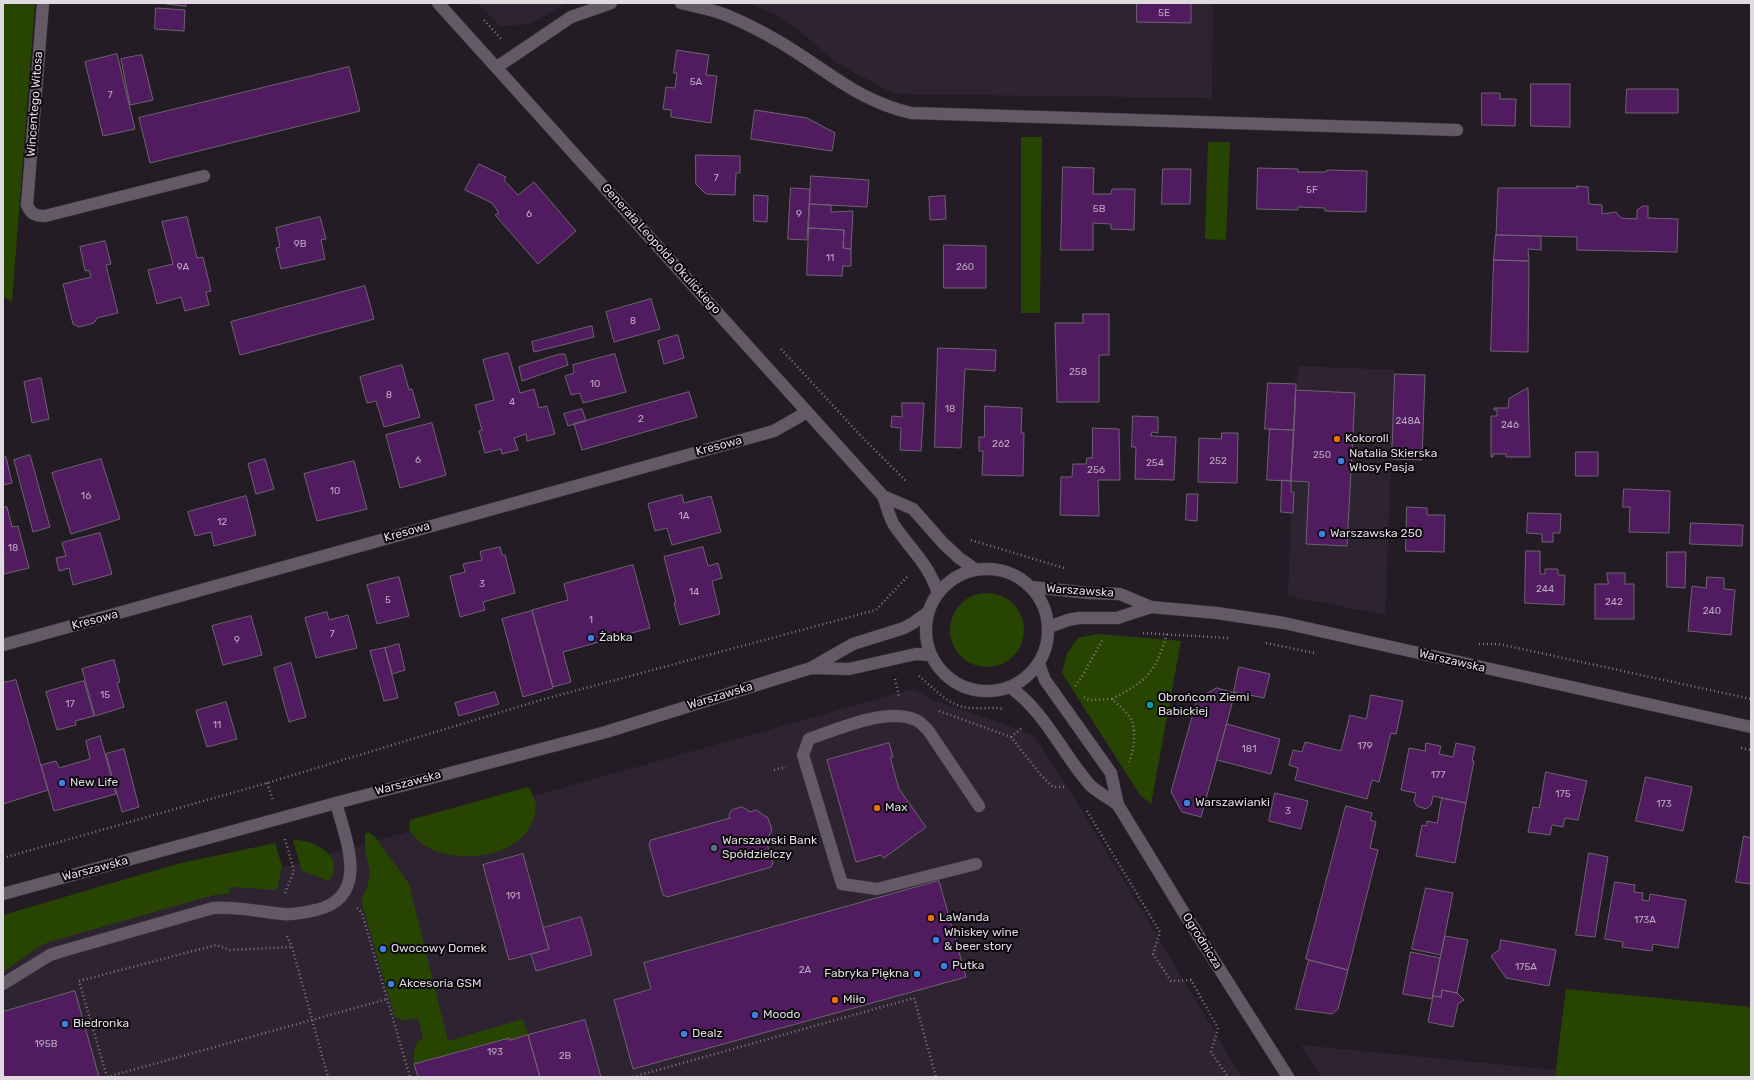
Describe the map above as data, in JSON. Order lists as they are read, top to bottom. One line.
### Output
{"streets":{"main road":["Wincentego Witosa","Generała Leopolda Okulickiego","Kresowa","Warszawska","Ogrodnicza"]},"crossings":[["Generała Leopolda Okulickiego","Kresowa"],["Generała Leopolda Okulickiego","Warszawska"],["Generała Leopolda Okulickiego","Ogrodnicza"],["Warszawska","Ogrodnicza"]],"places":["Kokoroll","Natalia Skierska Włosy Pasja","Warszawska 250","Żabka","Obrońcom Ziemi Babickiej","New Life","Warszawianki","Max","Warszawski Bank Spółdzielczy","LaWanda","Whiskey wine & beer story","Owocowy Domek","Putka","Fabryka Piękna","Akcesoria GSM","Miło","Moodo","Biedronka","Dealz"],"house_numbers":["5E","5A","7","7","5F","5B","6","9","9B","11","9A","260","8","258","10","8","4","18","2","248A","246","262","250","6","252","254","256","10","16","1A","12","18","3","244","14","5","242","240","1","7","9","15","17","11","179","181","177","175","173","3","191","173A","175A","2A","195B","193","2B"]}
